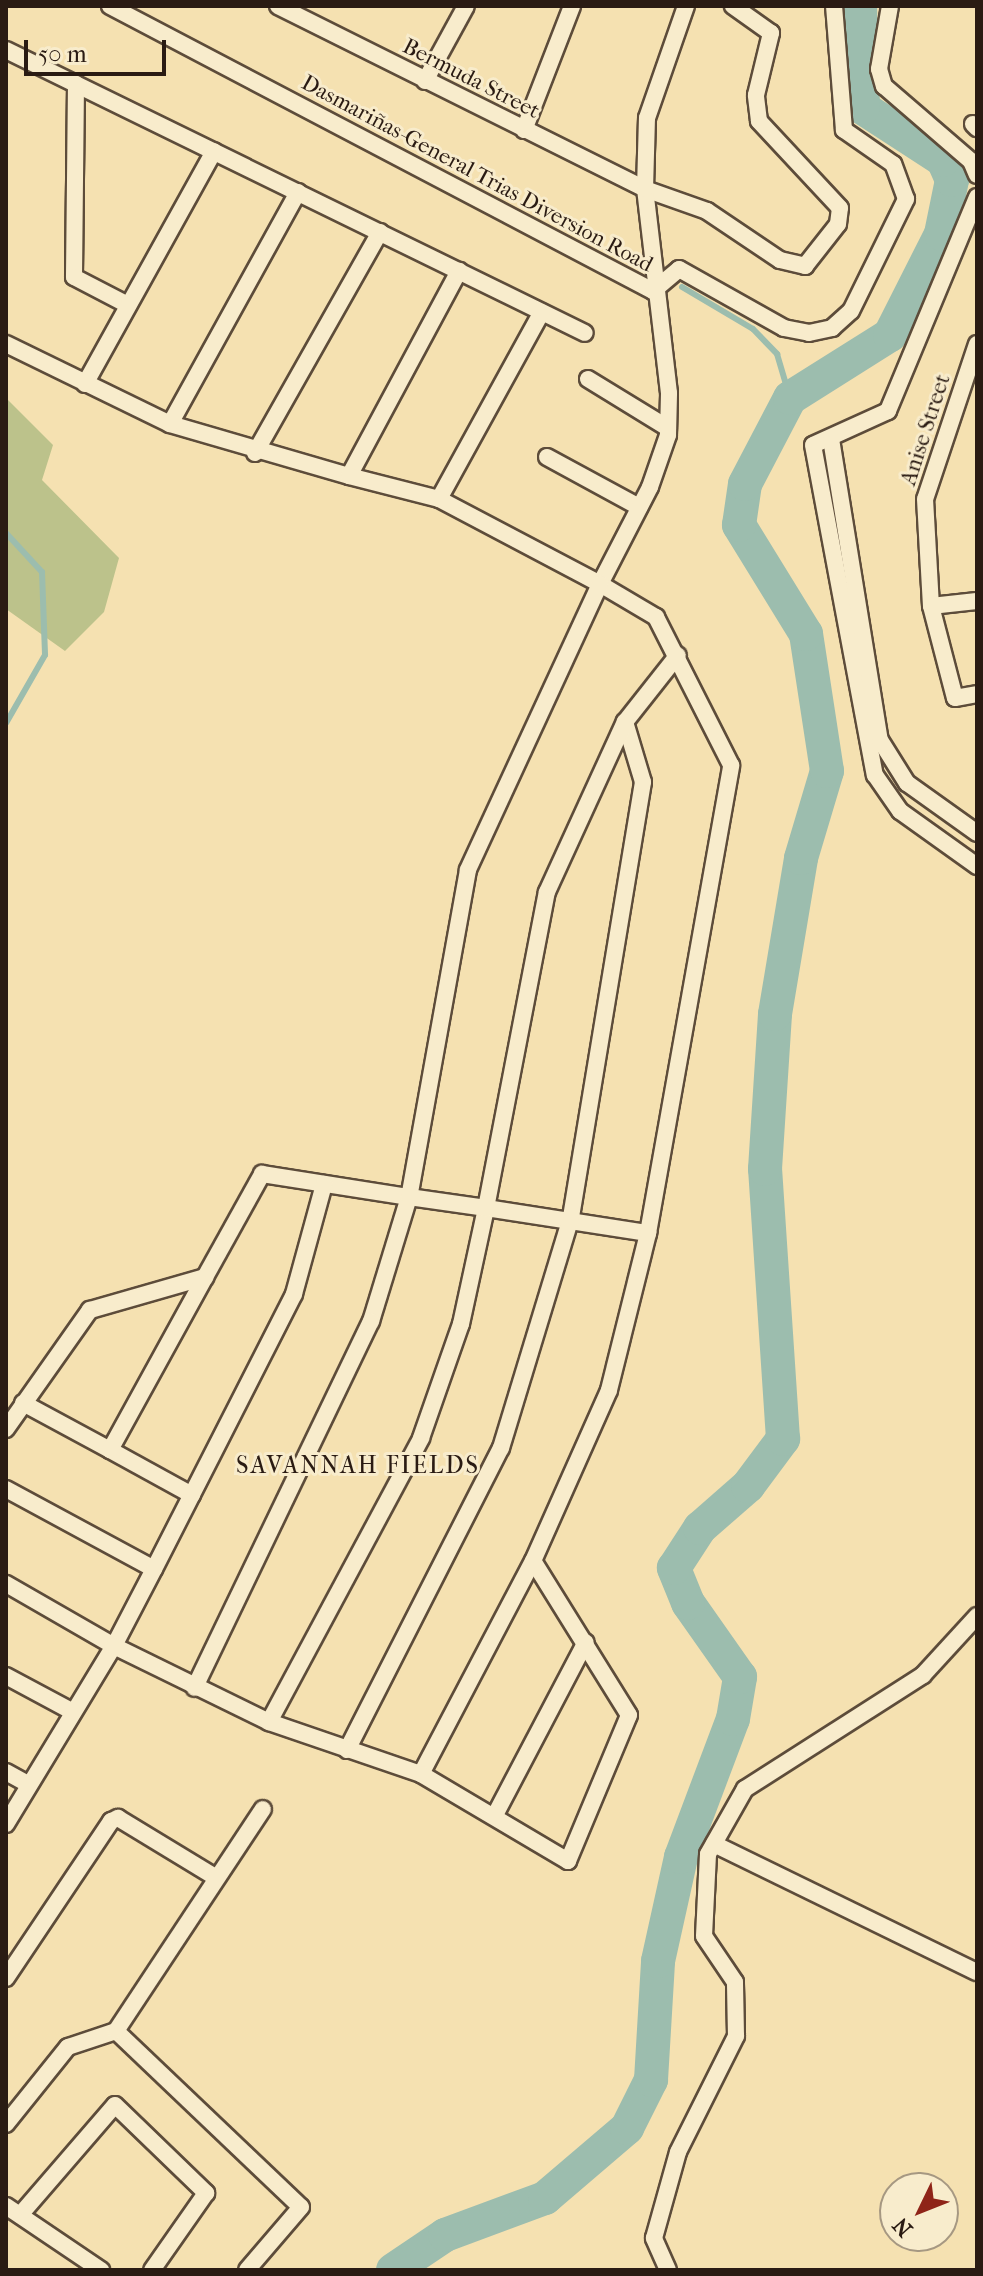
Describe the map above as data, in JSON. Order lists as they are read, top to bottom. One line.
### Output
{"streets":{"street":["Bermuda Street","Dasmariñas-General Trias Diversion Road","Anise Street"]},"districts":["SAVANNAH FIELDS"],"scale_bar":"50 m","north":"bottom left"}
